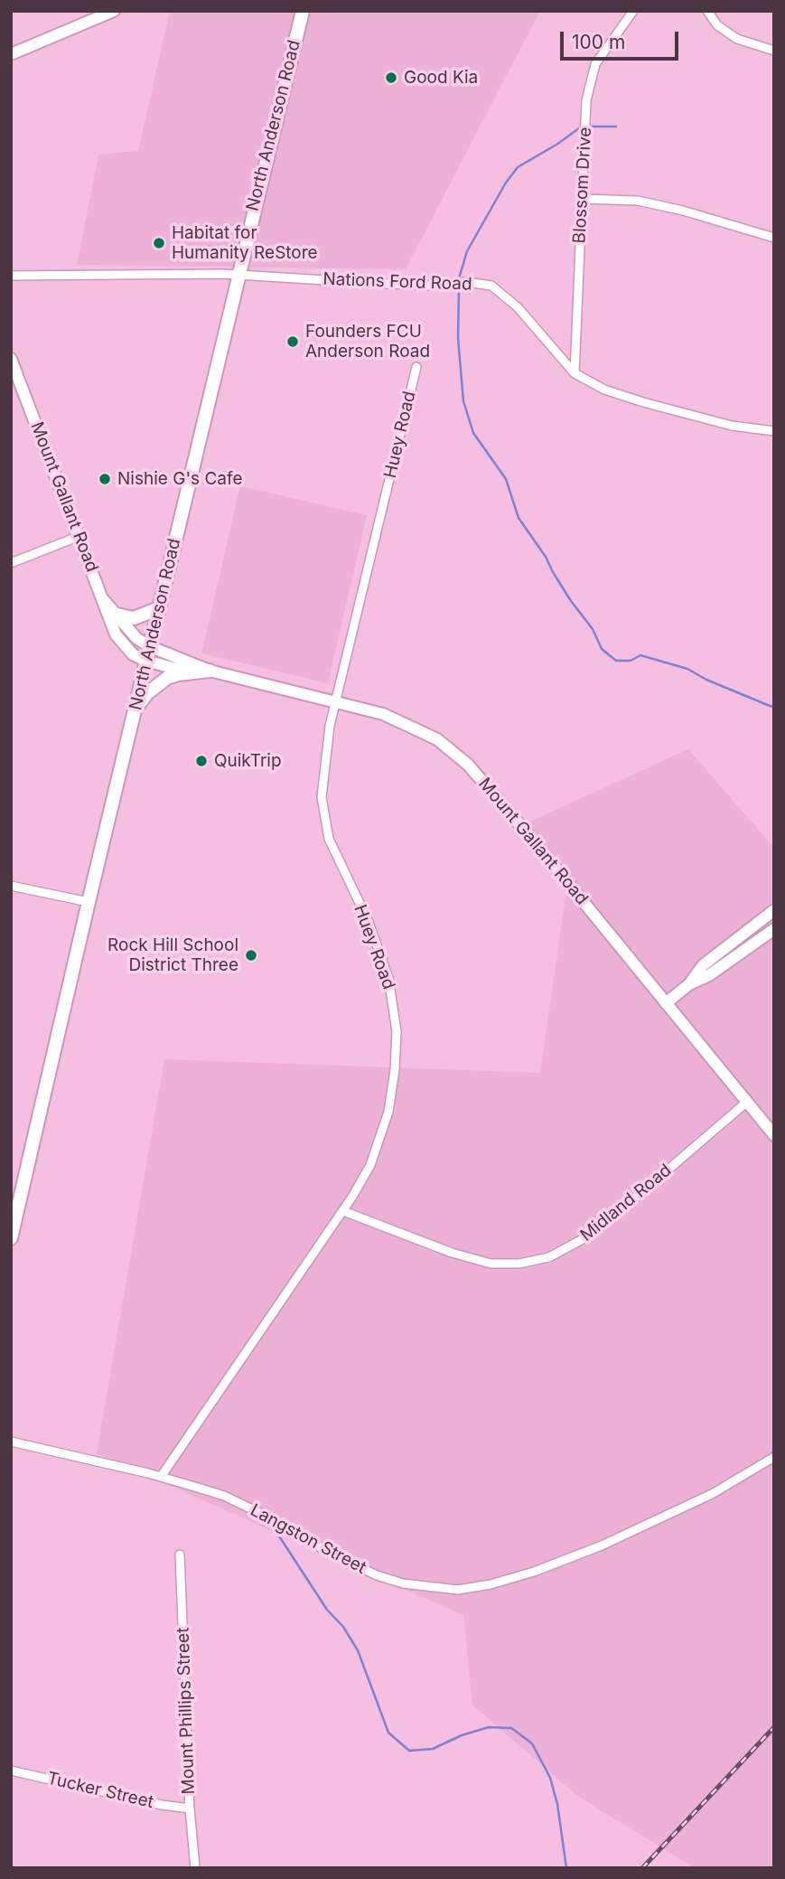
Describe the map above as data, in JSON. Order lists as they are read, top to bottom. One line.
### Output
{"streets":{"main road":["North Anderson Road"],"street":["Blossom Drive","Nations Ford Road","Huey Road","Mount Gallant Road","Midland Road","Langston Street","Mount Phillips Street","Tucker Street"]},"crossings":[["North Anderson Road","Nations Ford Road"],["North Anderson Road","Mount Gallant Road"],["Blossom Drive","Nations Ford Road"],["Huey Road","Mount Gallant Road"],["Huey Road","Midland Road"],["Huey Road","Langston Street"],["Mount Gallant Road","Midland Road"],["Mount Phillips Street","Tucker Street"]],"places":["Good Kia","Habitat for Humanity ReStore","Founders FCU Anderson Road","Nishie G's Cafe","QuikTrip","Rock Hill School District Three"],"scale_bar":"100 m"}
